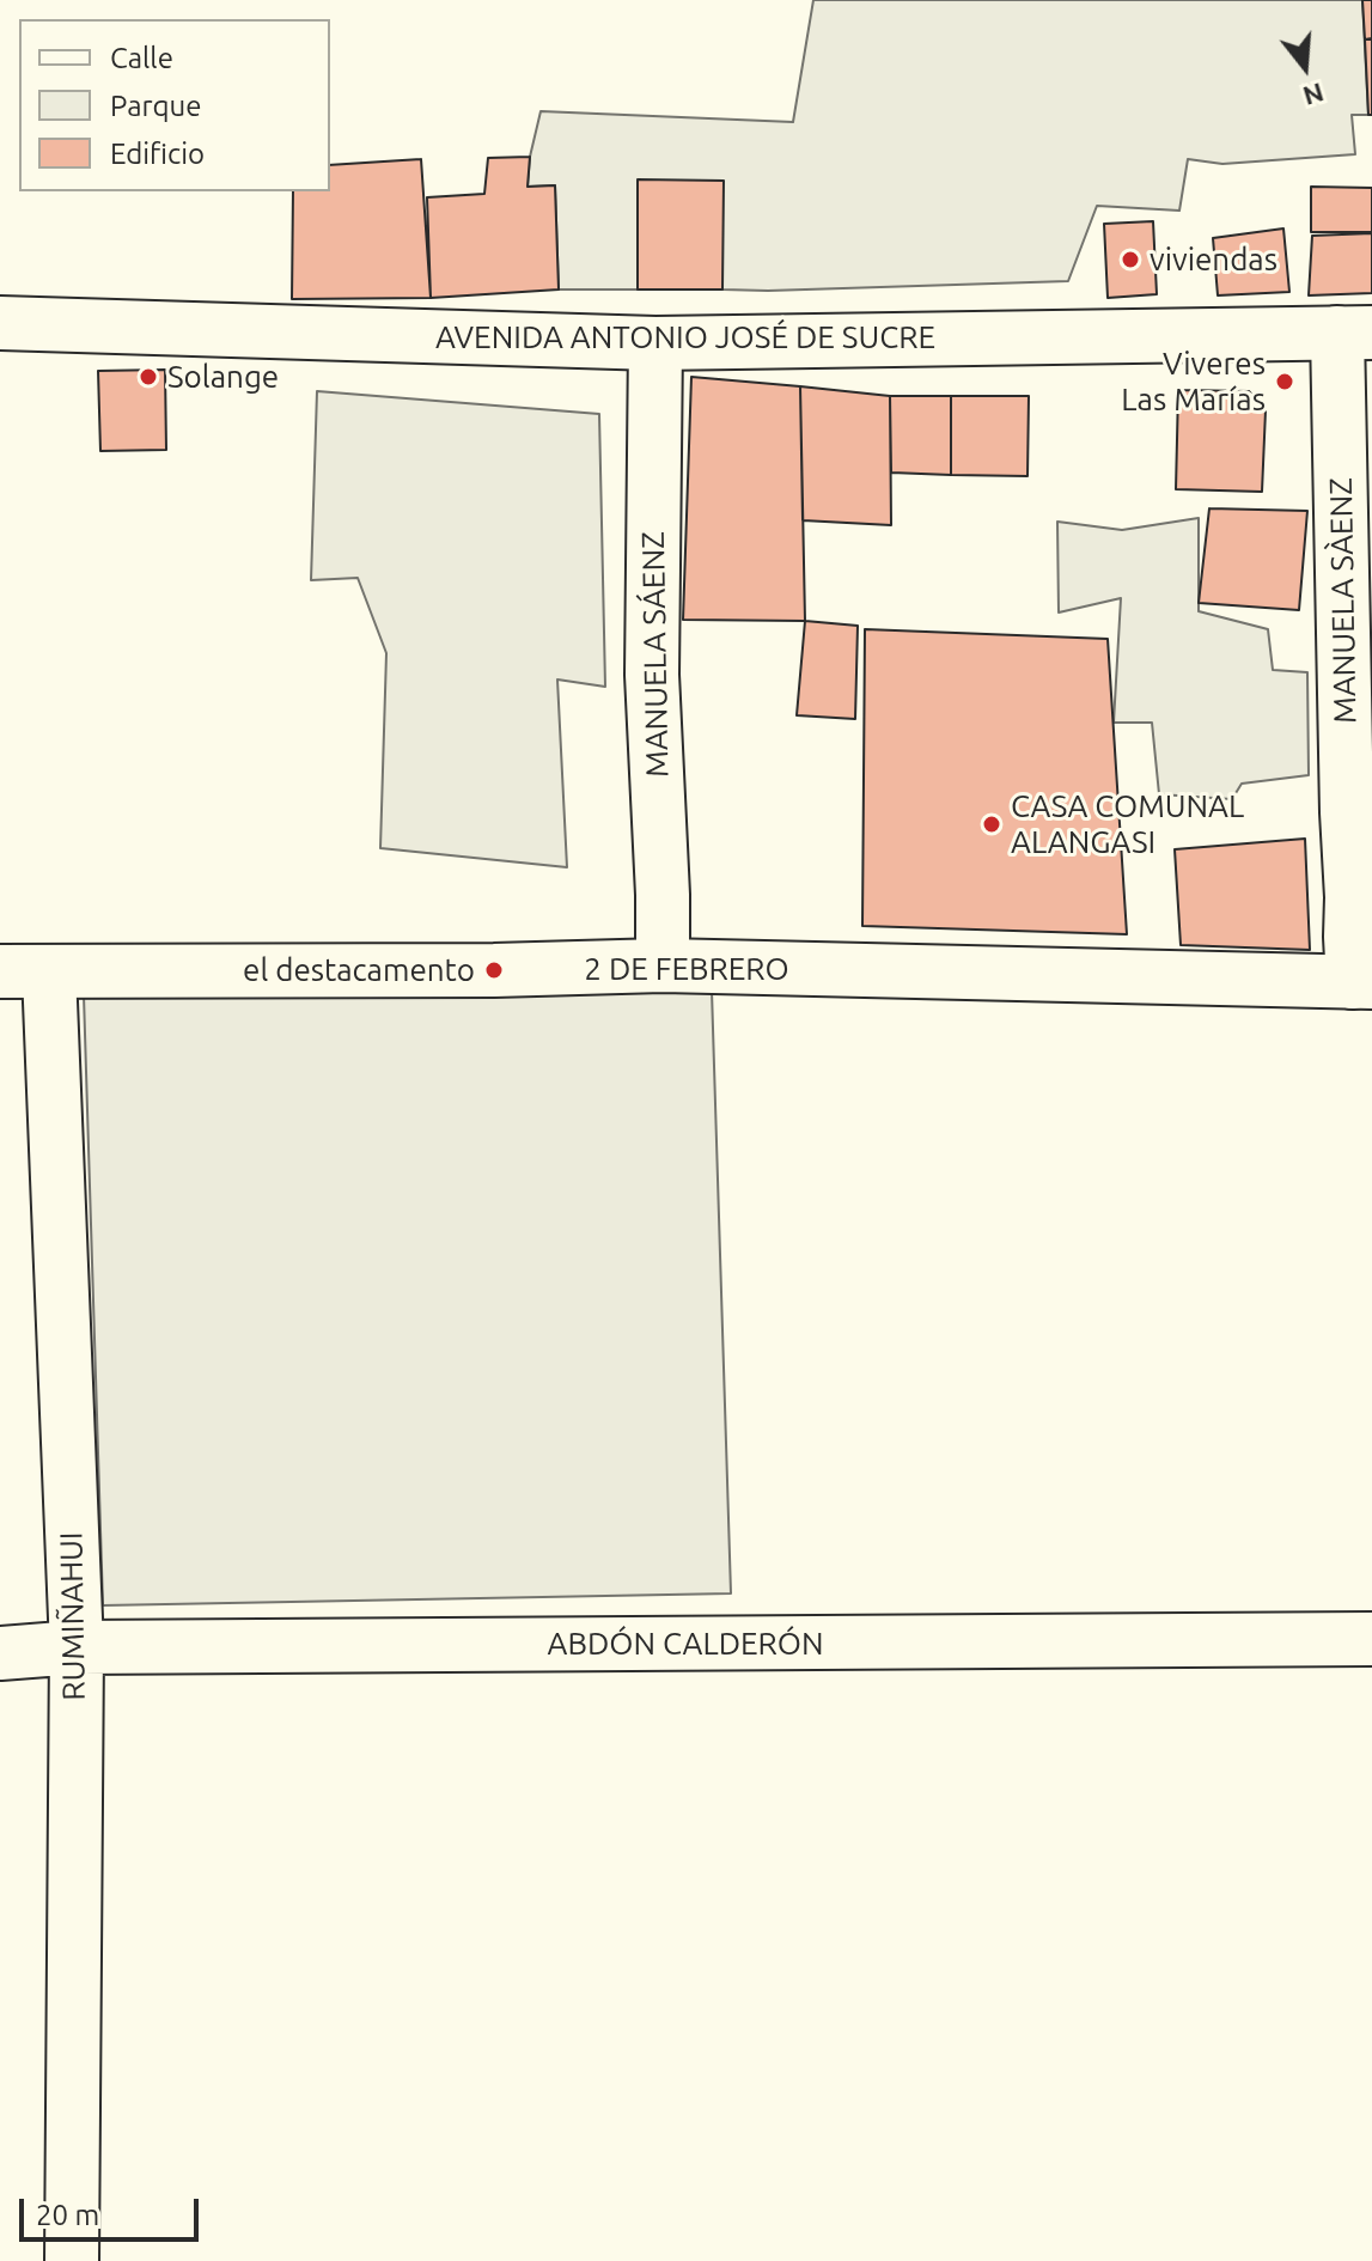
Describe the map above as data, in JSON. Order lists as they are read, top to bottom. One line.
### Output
{"streets":{"street":["AVENIDA ANTONIO JOSÉ DE SUCRE","MANUELA SÀENZ","MANUELA SÁENZ","2 DE FEBRERO","RUMIÑAHUI","ABDÓN CALDERÓN"]},"crossings":[["AVENIDA ANTONIO JOSÉ DE SUCRE","MANUELA SÀENZ"],["AVENIDA ANTONIO JOSÉ DE SUCRE","MANUELA SÁENZ"],["MANUELA SÀENZ","2 DE FEBRERO"],["MANUELA SÁENZ","2 DE FEBRERO"],["2 DE FEBRERO","RUMIÑAHUI"],["RUMIÑAHUI","ABDÓN CALDERÓN"]],"places":["viviendas","Solange","Viveres Las Marías","CASA COMUNAL ALANGASI","el destacamento"],"legend":["Calle","Parque","Edificio"],"scale_bar":"20 m","north":"bottom"}
